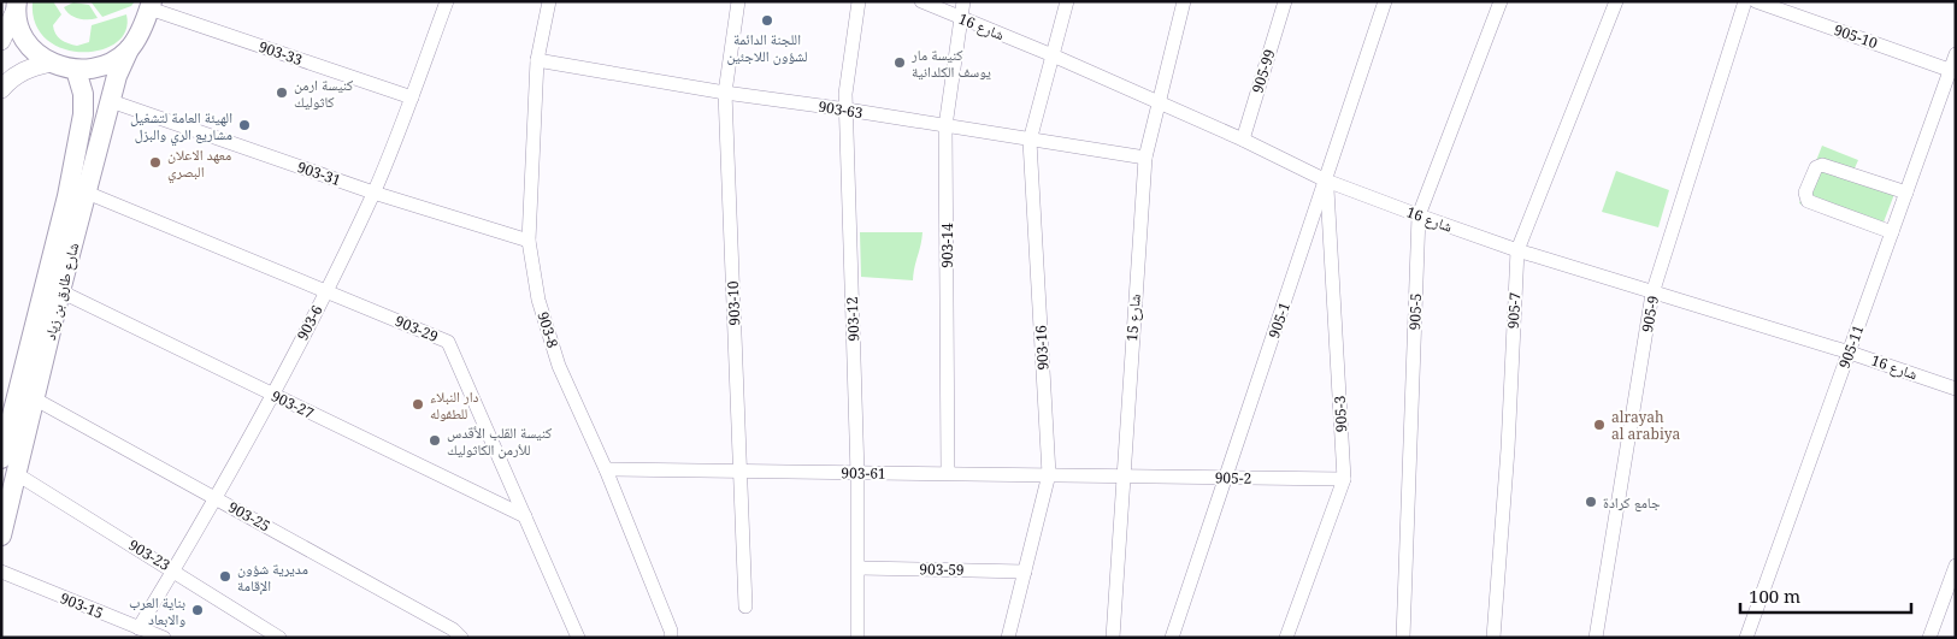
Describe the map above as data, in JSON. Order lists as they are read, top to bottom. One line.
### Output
{"streets":{"main road":["شارع طارق بن زياد"],"street":["شارع 16","905-10","903-33","905-99","903-63","903-31","903-14","903-10","905-7","905-5","905-9","شارع 15","903-12","905-1","903-6","903-29","903-8","905-11","903-16","903-27","905-3","903-61","905-2","903-25","903-23","903-59","903-15"]},"crossings":[["شارع 16","905-99"],["شارع 16","903-14"],["شارع 16","905-7"],["شارع 16","905-5"],["شارع 16","905-9"],["شارع 16","شارع 15"],["شارع 16","905-1"],["شارع 16","905-11"],["شارع 16","903-16"],["شارع 16","905-3"],["905-10","905-11"],["903-33","شارع طارق بن زياد"],["903-33","903-6"],["903-63","903-14"],["903-63","903-10"],["903-63","شارع 15"],["903-63","903-12"],["903-63","903-8"],["903-63","903-16"],["903-31","شارع طارق بن زياد"],["903-31","903-6"],["903-31","903-8"],["903-14","903-61"],["شارع طارق بن زياد","903-29"],["شارع طارق بن زياد","903-27"],["شارع طارق بن زياد","903-25"],["شارع طارق بن زياد","903-23"],["903-10","903-61"],["شارع 15","903-61"],["شارع 15","905-2"],["903-12","903-61"],["903-12","903-59"],["905-1","905-3"],["905-1","905-2"],["903-6","903-29"],["903-6","903-27"],["903-6","903-25"],["903-6","903-23"],["903-6","903-15"],["903-29","903-27"],["903-8","903-61"],["903-16","903-61"],["903-16","903-59"],["905-3","905-2"],["903-61","905-2"]],"places":["اللجنة الدائمة لشؤون اللاجئين","كنيسة مار يوسف الكلدانية","كنيسة ارمن كاثوليك","الهيئة العامة لتشغيل مشاريع الري والبزل","معهد الاعلان البصري","دار النبلاء للطفوله","alrayah al arabiya","كنيسة القلب الأقدس للأرمن الكاثوليك","جامع كرادة","مديرية شؤون الإقامة","بناية العرب والابعاد"],"scale_bar":"100 m"}
